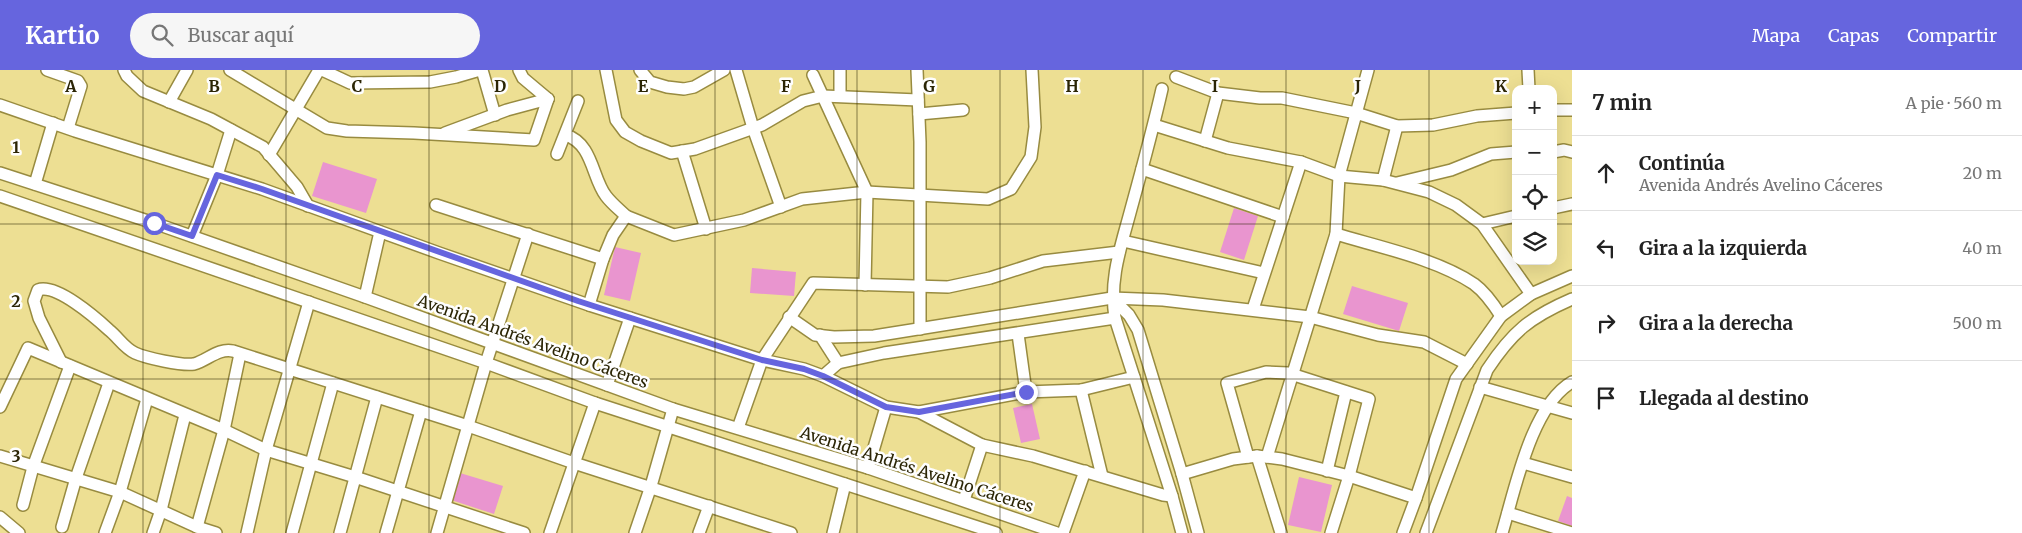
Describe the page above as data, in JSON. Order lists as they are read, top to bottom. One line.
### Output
{"streets":{"street":["Avenida Andrés Avelino Cáceres"]},"page":{"header":"Kartio","search":"Buscar aquí","nav":["Mapa","Capas","Compartir"],"heading":["7 min","A pie · 560 m"],"map_buttons":["+","−"],"list":[["Continúa","Avenida Andrés Avelino Cáceres","20 m"],["Gira a la izquierda","40 m"],["Gira a la derecha","500 m"],"Llegada al destino"]},"grid":{"columns":["A","B","C","D","E","F","G","H","I","J","K"],"rows":["1","2","3"]}}
